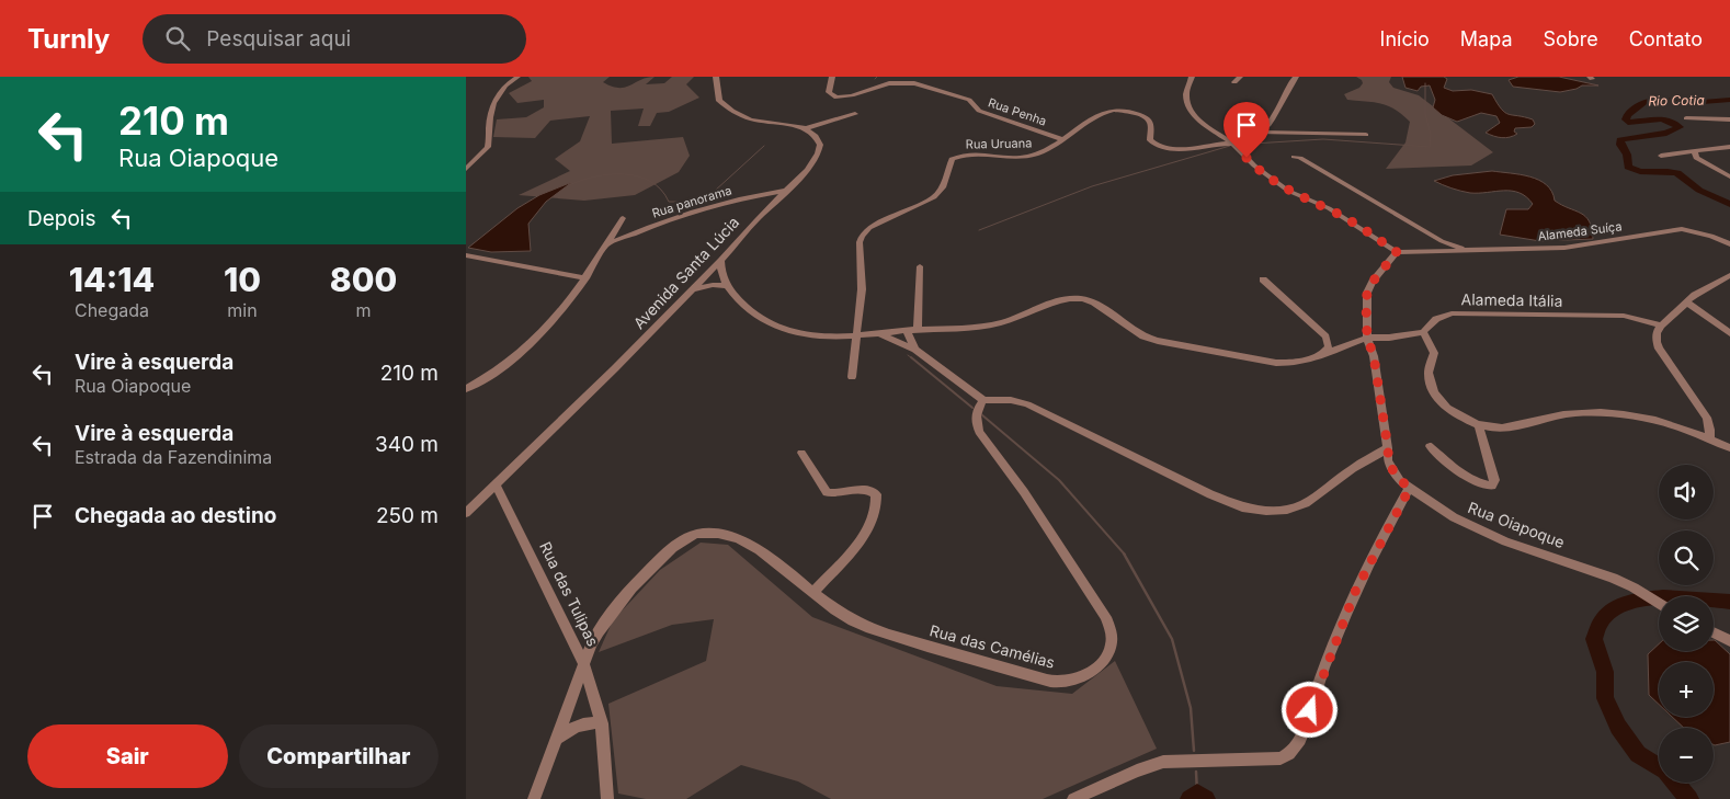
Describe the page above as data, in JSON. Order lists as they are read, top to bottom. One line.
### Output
{"streets":{"street":["Rua Penha","Rua Uruana","Rua panorama","Alameda Suíça","Avenida Santa Lúcia","Alameda Itália","Rua Oiapoque","Rua das Tulipas","Rua das Camélias"]},"crossings":[["Rua Penha","Rua Uruana"],["Rua Uruana","Alameda Itália"],["Rua panorama","Avenida Santa Lúcia"],["Alameda Suíça","Rua Oiapoque"],["Avenida Santa Lúcia","Rua das Tulipas"],["Alameda Itália","Rua Oiapoque"],["Rua das Tulipas","Rua das Camélias"]],"water":["Rio Cotia"],"page":{"header":"Turnly","search":"Pesquisar aqui","nav":["Início","Mapa","Sobre","Contato"],"turn":["210 m","Rua Oiapoque"],"then":"Depois","eta":["14:14","Chegada","10","min","800","m"],"list":[{"name":"Vire à esquerda","note":"Rua Oiapoque","value":"210 m"},{"name":"Vire à esquerda","note":"Estrada da Fazendinima","value":"340 m"},{"name":"Chegada ao destino","value":"250 m"}],"map_buttons":["+","−"],"buttons":["Sair","Compartilhar"]}}
